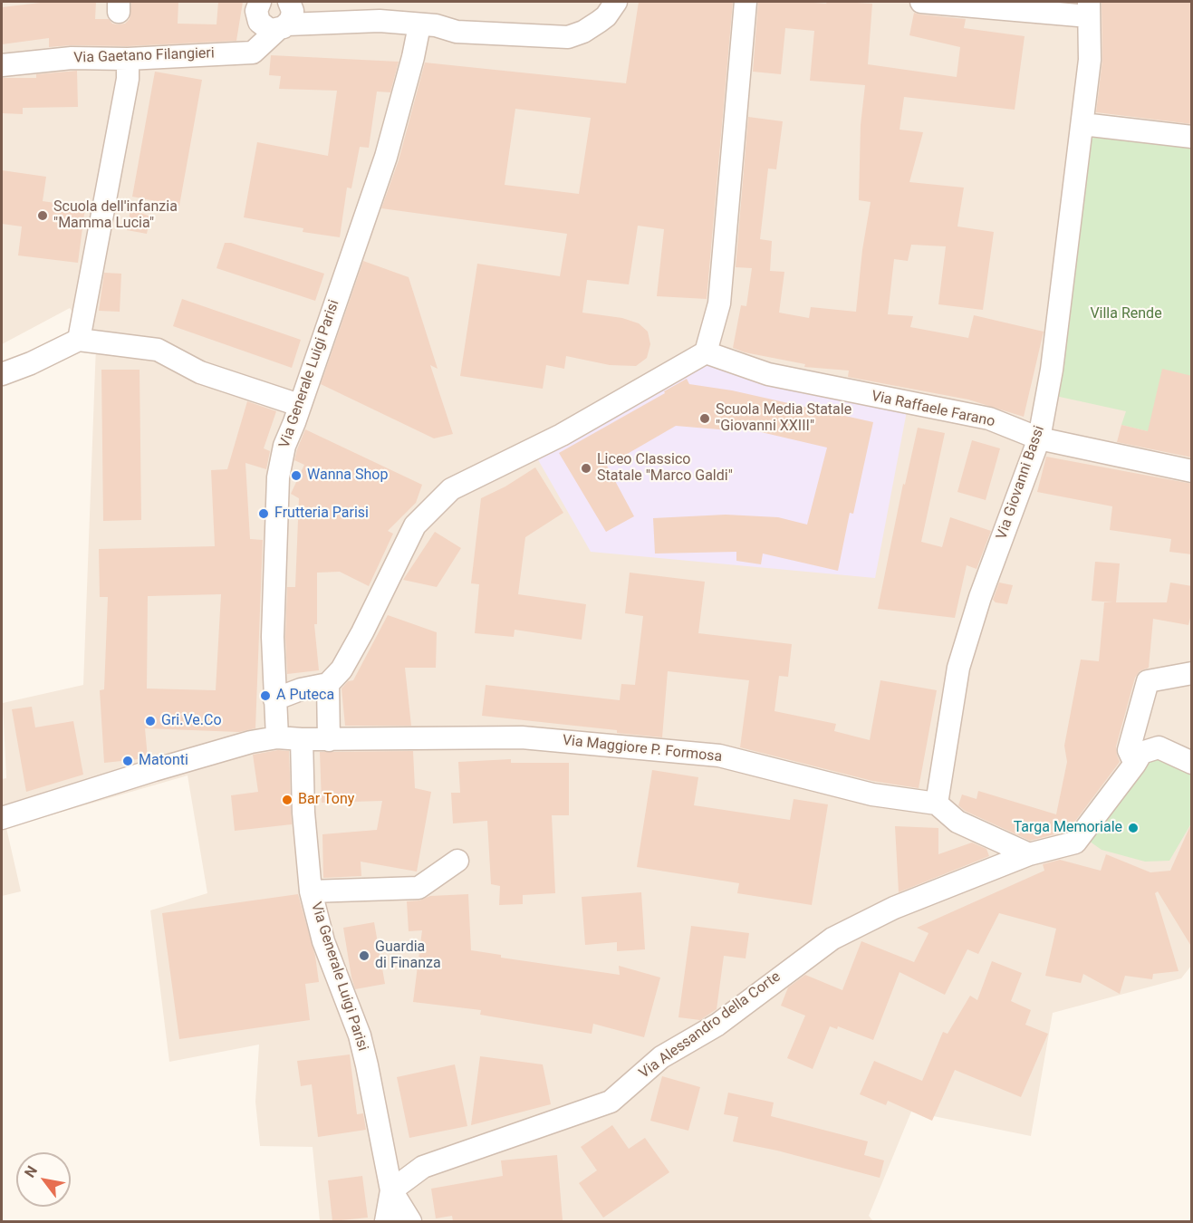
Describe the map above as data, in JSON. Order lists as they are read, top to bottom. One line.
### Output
{"streets":{"street":["Via Gaetano Filangieri","Via Generale Luigi Parisi","Via Raffaele Farano","Via Giovanni Bassi","Via Maggiore P. Formosa","Via Alessandro della Corte"]},"crossings":[["Via Generale Luigi Parisi","Via Maggiore P. Formosa"],["Via Generale Luigi Parisi","Via Alessandro della Corte"],["Via Raffaele Farano","Via Giovanni Bassi"],["Via Giovanni Bassi","Via Maggiore P. Formosa"]],"parks":["Villa Rende"],"places":["Scuola dell'infanzia \"Mamma Lucia\"","Scuola Media Statale \"Giovanni XXIII\"","Liceo Classico Statale \"Marco Galdi\"","Wanna Shop","Frutteria Parisi","A Puteca","Gri.Ve.Co","Matonti","Bar Tony","Targa Memoriale","Guardia di Finanza"],"north":"top left"}
